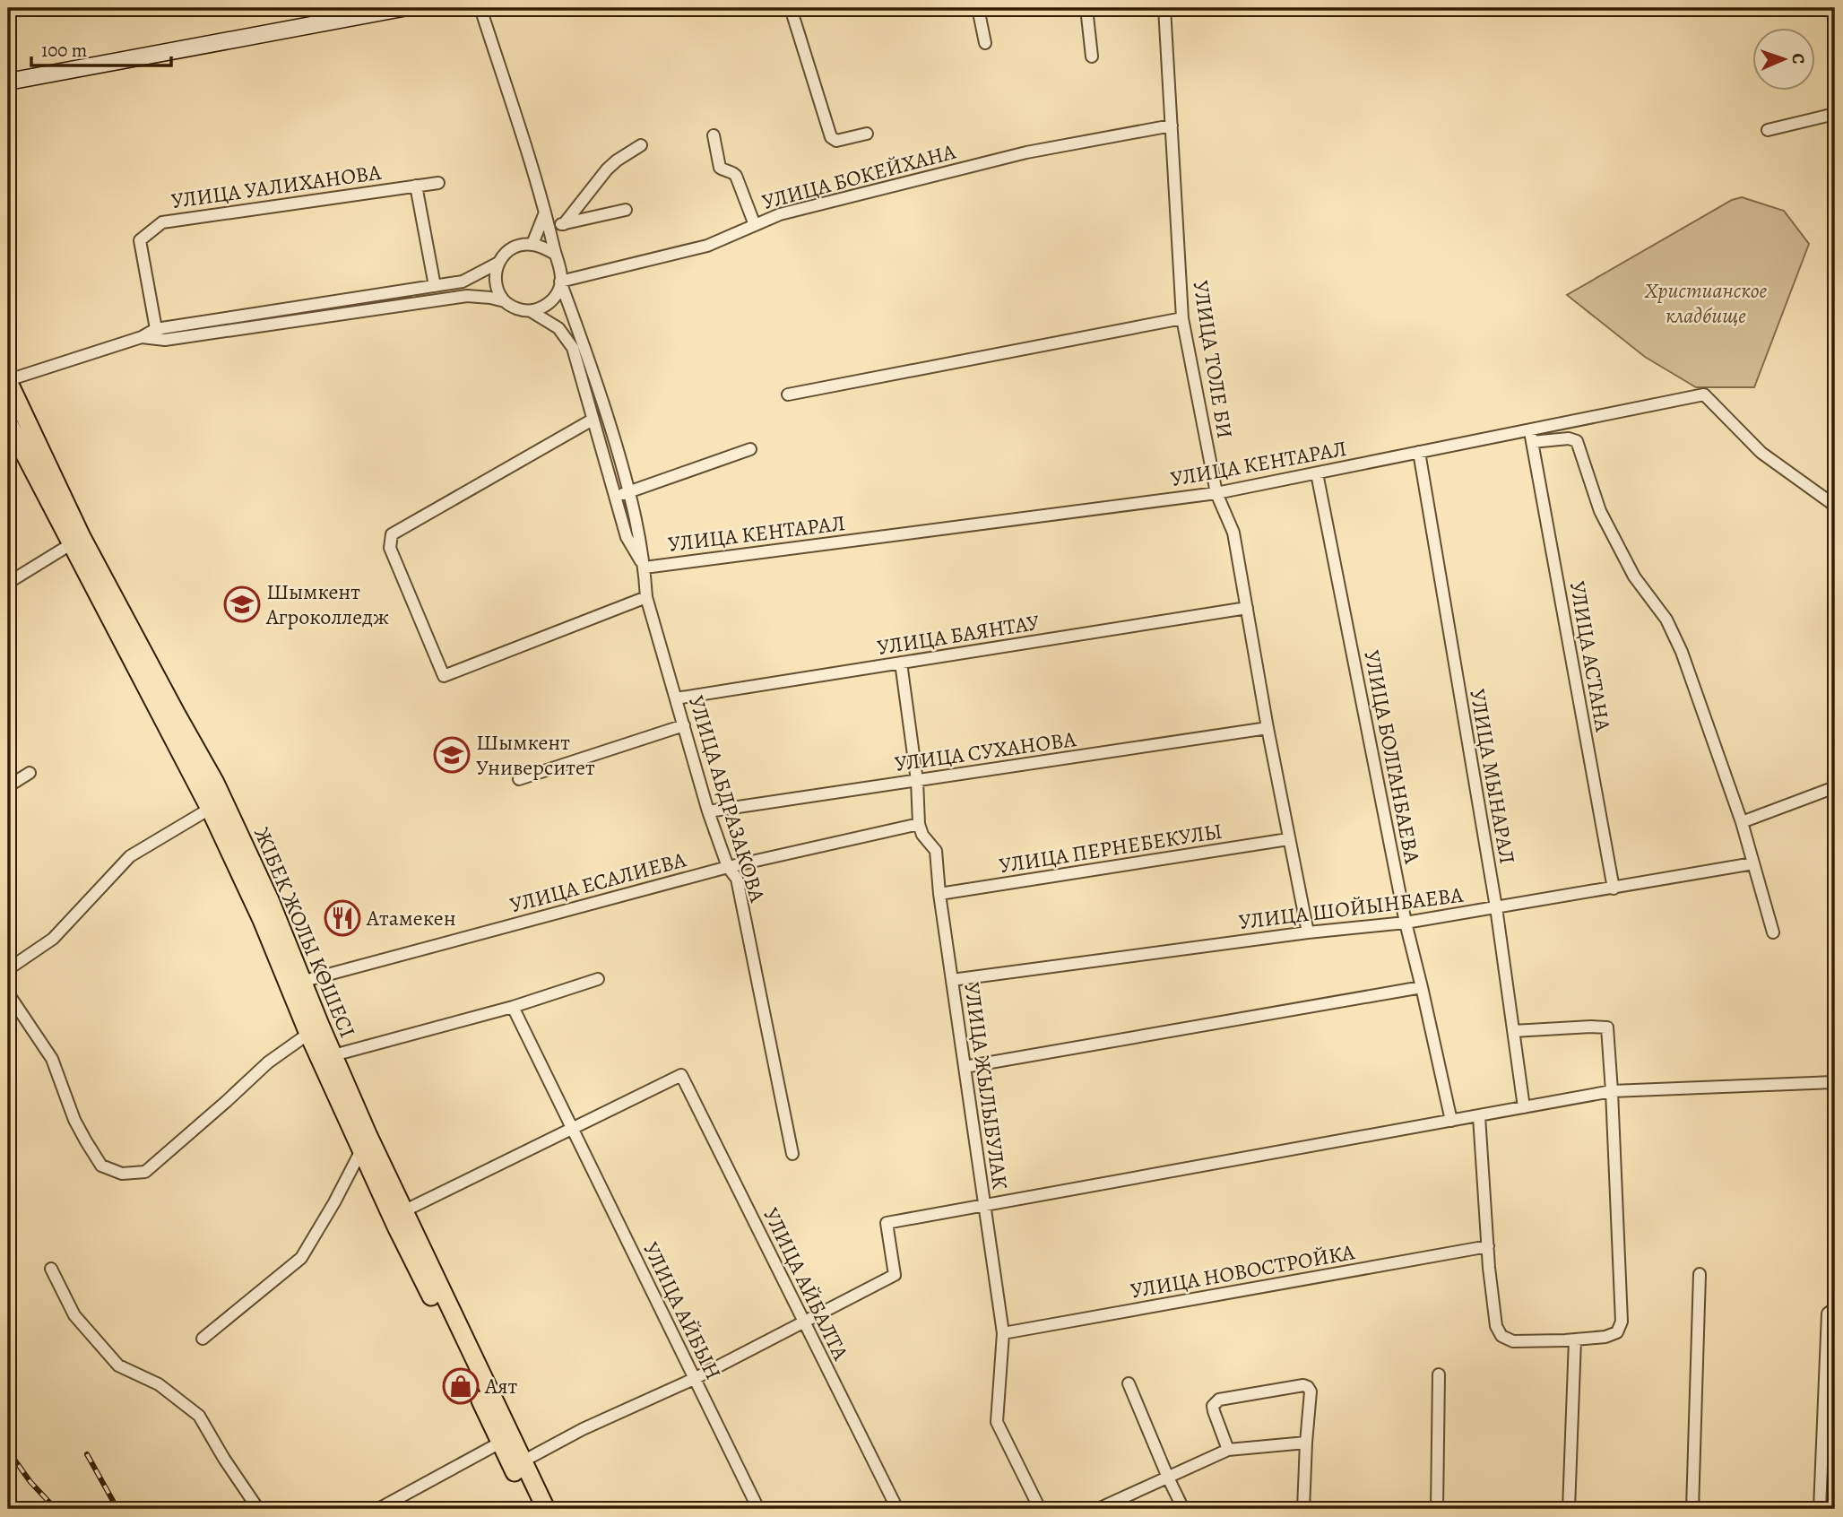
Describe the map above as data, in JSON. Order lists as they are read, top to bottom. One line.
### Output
{"streets":{"main road":["ЖІБЕК ЖОЛЫ КӨШЕСІ"],"street":["УЛИЦА БОКЕЙХАНА","УЛИЦА УАЛИХАНОВА","УЛИЦА ТОЛЕ БИ","УЛИЦА КЕНТАРАЛ","УЛИЦА БАЯНТАУ","УЛИЦА АСТАНА","УЛИЦА СУХАНОВА","УЛИЦА БОЛГАНБАЕВА","УЛИЦА МЫНАРАЛ","УЛИЦА АБДРАЗАКОВА","УЛИЦА ПЕРНЕБЕКУЛЫ","УЛИЦА ЕСАЛИЕВА","УЛИЦА ШОЙЫНБАЕВА","УЛИЦА ЖЫЛЫБУЛАК","УЛИЦА НОВОСТРОЙКА","УЛИЦА АЙБАЛТА","УЛИЦА АЙБЫН"]},"crossings":[["УЛИЦА БОКЕЙХАНА","УЛИЦА ТОЛЕ БИ"],["УЛИЦА БОКЕЙХАНА","УЛИЦА АБДРАЗАКОВА"],["УЛИЦА ТОЛЕ БИ","УЛИЦА КЕНТАРАЛ"],["УЛИЦА ТОЛЕ БИ","УЛИЦА БАЯНТАУ"],["УЛИЦА ТОЛЕ БИ","УЛИЦА СУХАНОВА"],["УЛИЦА ТОЛЕ БИ","УЛИЦА ПЕРНЕБЕКУЛЫ"],["УЛИЦА ТОЛЕ БИ","УЛИЦА ШОЙЫНБАЕВА"],["УЛИЦА КЕНТАРАЛ","УЛИЦА АСТАНА"],["УЛИЦА КЕНТАРАЛ","УЛИЦА БОЛГАНБАЕВА"],["УЛИЦА КЕНТАРАЛ","УЛИЦА МЫНАРАЛ"],["УЛИЦА КЕНТАРАЛ","УЛИЦА АБДРАЗАКОВА"],["УЛИЦА БАЯНТАУ","УЛИЦА АБДРАЗАКОВА"],["УЛИЦА БАЯНТАУ","УЛИЦА ЖЫЛЫБУЛАК"],["УЛИЦА АСТАНА","УЛИЦА ШОЙЫНБАЕВА"],["УЛИЦА СУХАНОВА","УЛИЦА АБДРАЗАКОВА"],["УЛИЦА СУХАНОВА","УЛИЦА ЖЫЛЫБУЛАК"],["УЛИЦА БОЛГАНБАЕВА","УЛИЦА ШОЙЫНБАЕВА"],["УЛИЦА МЫНАРАЛ","УЛИЦА ШОЙЫНБАЕВА"],["УЛИЦА АБДРАЗАКОВА","УЛИЦА ЕСАЛИЕВА"],["УЛИЦА ПЕРНЕБЕКУЛЫ","УЛИЦА ЖЫЛЫБУЛАК"],["УЛИЦА ЕСАЛИЕВА","ЖІБЕК ЖОЛЫ КӨШЕСІ"],["УЛИЦА ЕСАЛИЕВА","УЛИЦА ЖЫЛЫБУЛАК"],["УЛИЦА ШОЙЫНБАЕВА","УЛИЦА ЖЫЛЫБУЛАК"],["УЛИЦА ЖЫЛЫБУЛАК","УЛИЦА НОВОСТРОЙКА"],["УЛИЦА АЙБАЛТА","УЛИЦА АЙБЫН"]],"parks":["Христианское кладбище"],"places":{"school or university":["Шымкент Агроколледж","Шымкент Университет"],"restaurant":["Атамекен"],"shop":["Аят"]},"scale_bar":"100 m","north":"right"}
